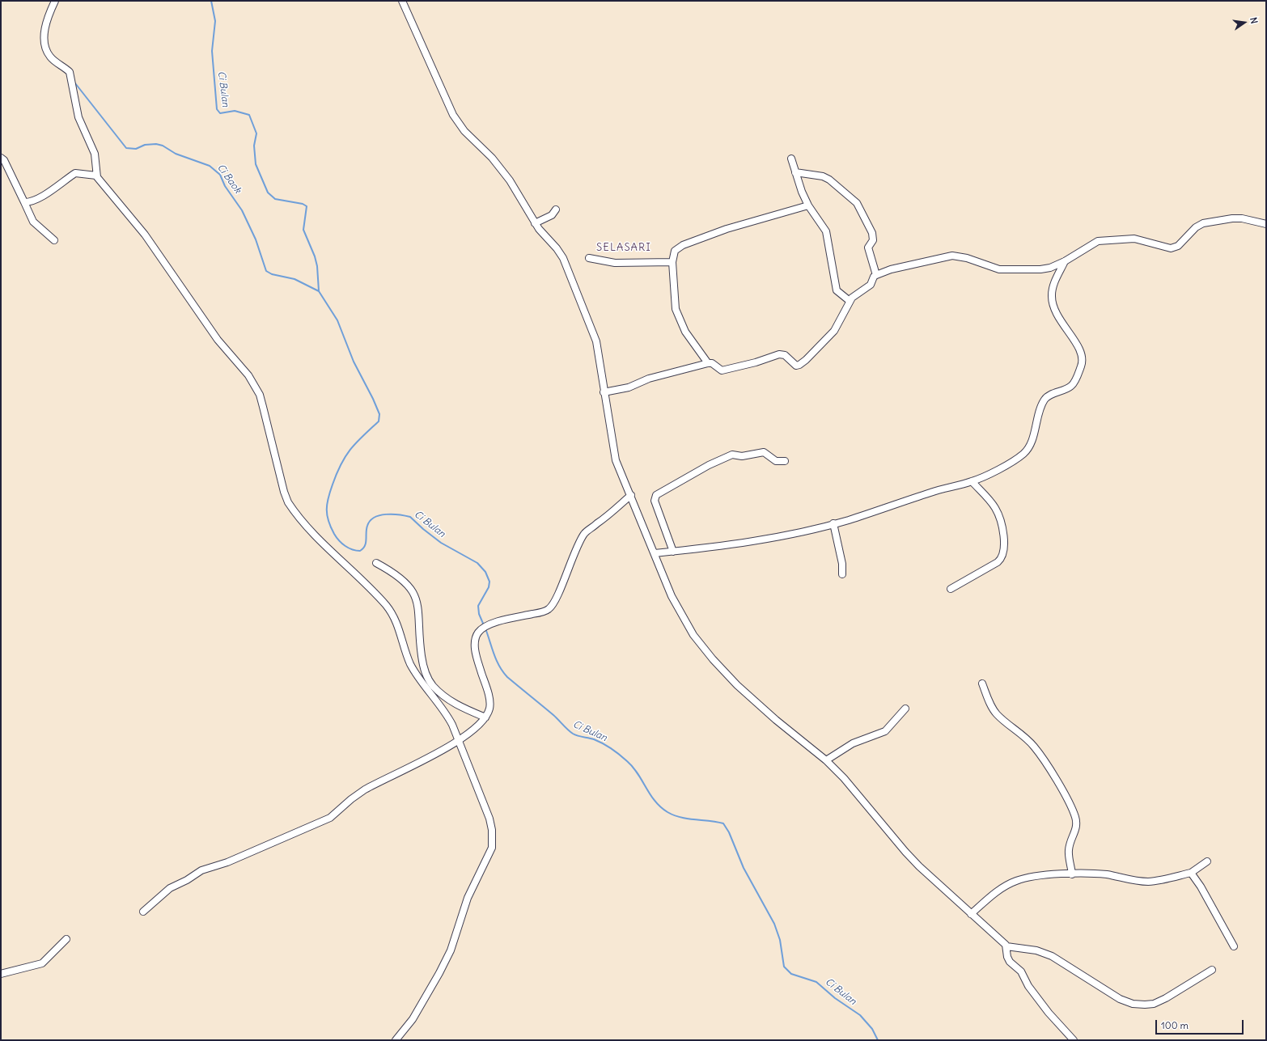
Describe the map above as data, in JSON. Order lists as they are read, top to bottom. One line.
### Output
{"districts":["SELASARI"],"water":["Ci Bulan","Ci Baok"],"scale_bar":"100 m","north":"right"}
